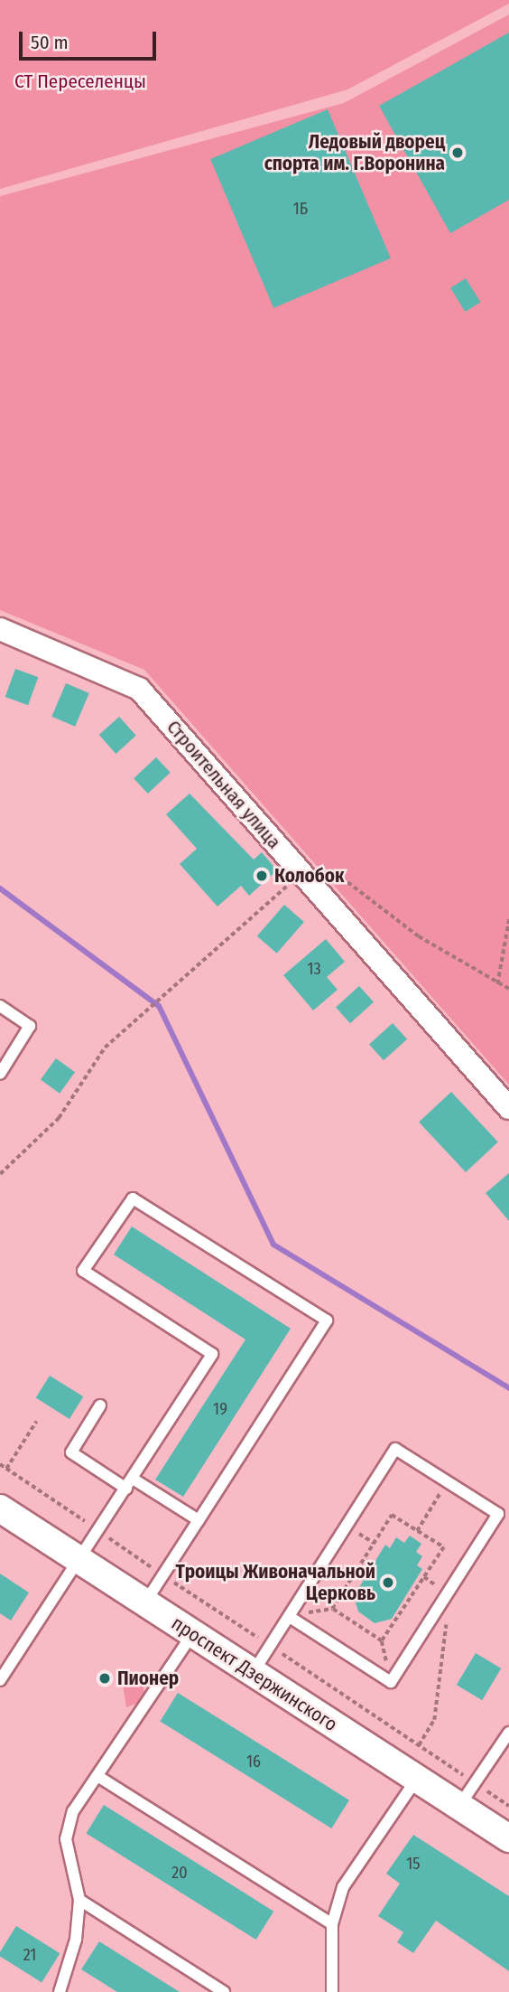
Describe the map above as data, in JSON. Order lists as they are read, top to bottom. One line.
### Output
{"streets":{"street":["Строительная улица","проспект Дзержинского"]},"parks":["СТ Переселенцы"],"places":["Ледовый дворец спорта им. Г.Воронина","Колобок","Троицы Живоначальной Церковь","Пионер"],"house_numbers":["1Б","13","19","16","15","20","21"],"scale_bar":"50 m"}
